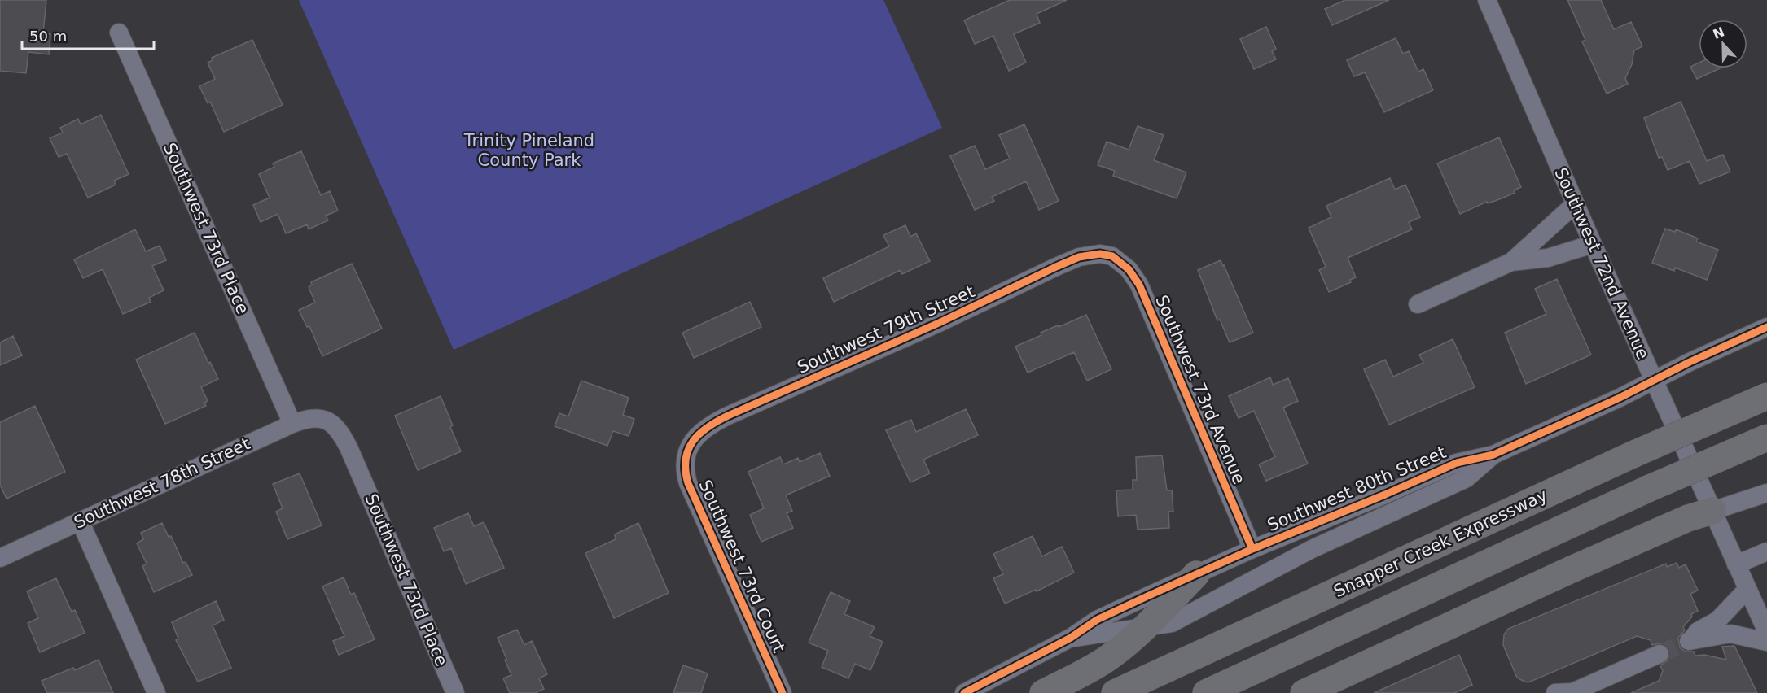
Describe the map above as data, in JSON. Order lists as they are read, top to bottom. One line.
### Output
{"streets":{"highway":["Snapper Creek Expressway"],"street":["Southwest 73rd Place","Southwest 72nd Avenue","Southwest 79th Street","Southwest 73rd Avenue","Southwest 78th Street","Southwest 80th Street","Southwest 73rd Court"]},"crossings":[["Southwest 73rd Place","Southwest 78th Street"],["Southwest 72nd Avenue","Southwest 80th Street"],["Southwest 79th Street","Southwest 73rd Avenue"],["Southwest 79th Street","Southwest 73rd Court"],["Southwest 73rd Avenue","Southwest 80th Street"]],"parks":["Trinity Pineland County Park"],"scale_bar":"50 m","north":"top"}
